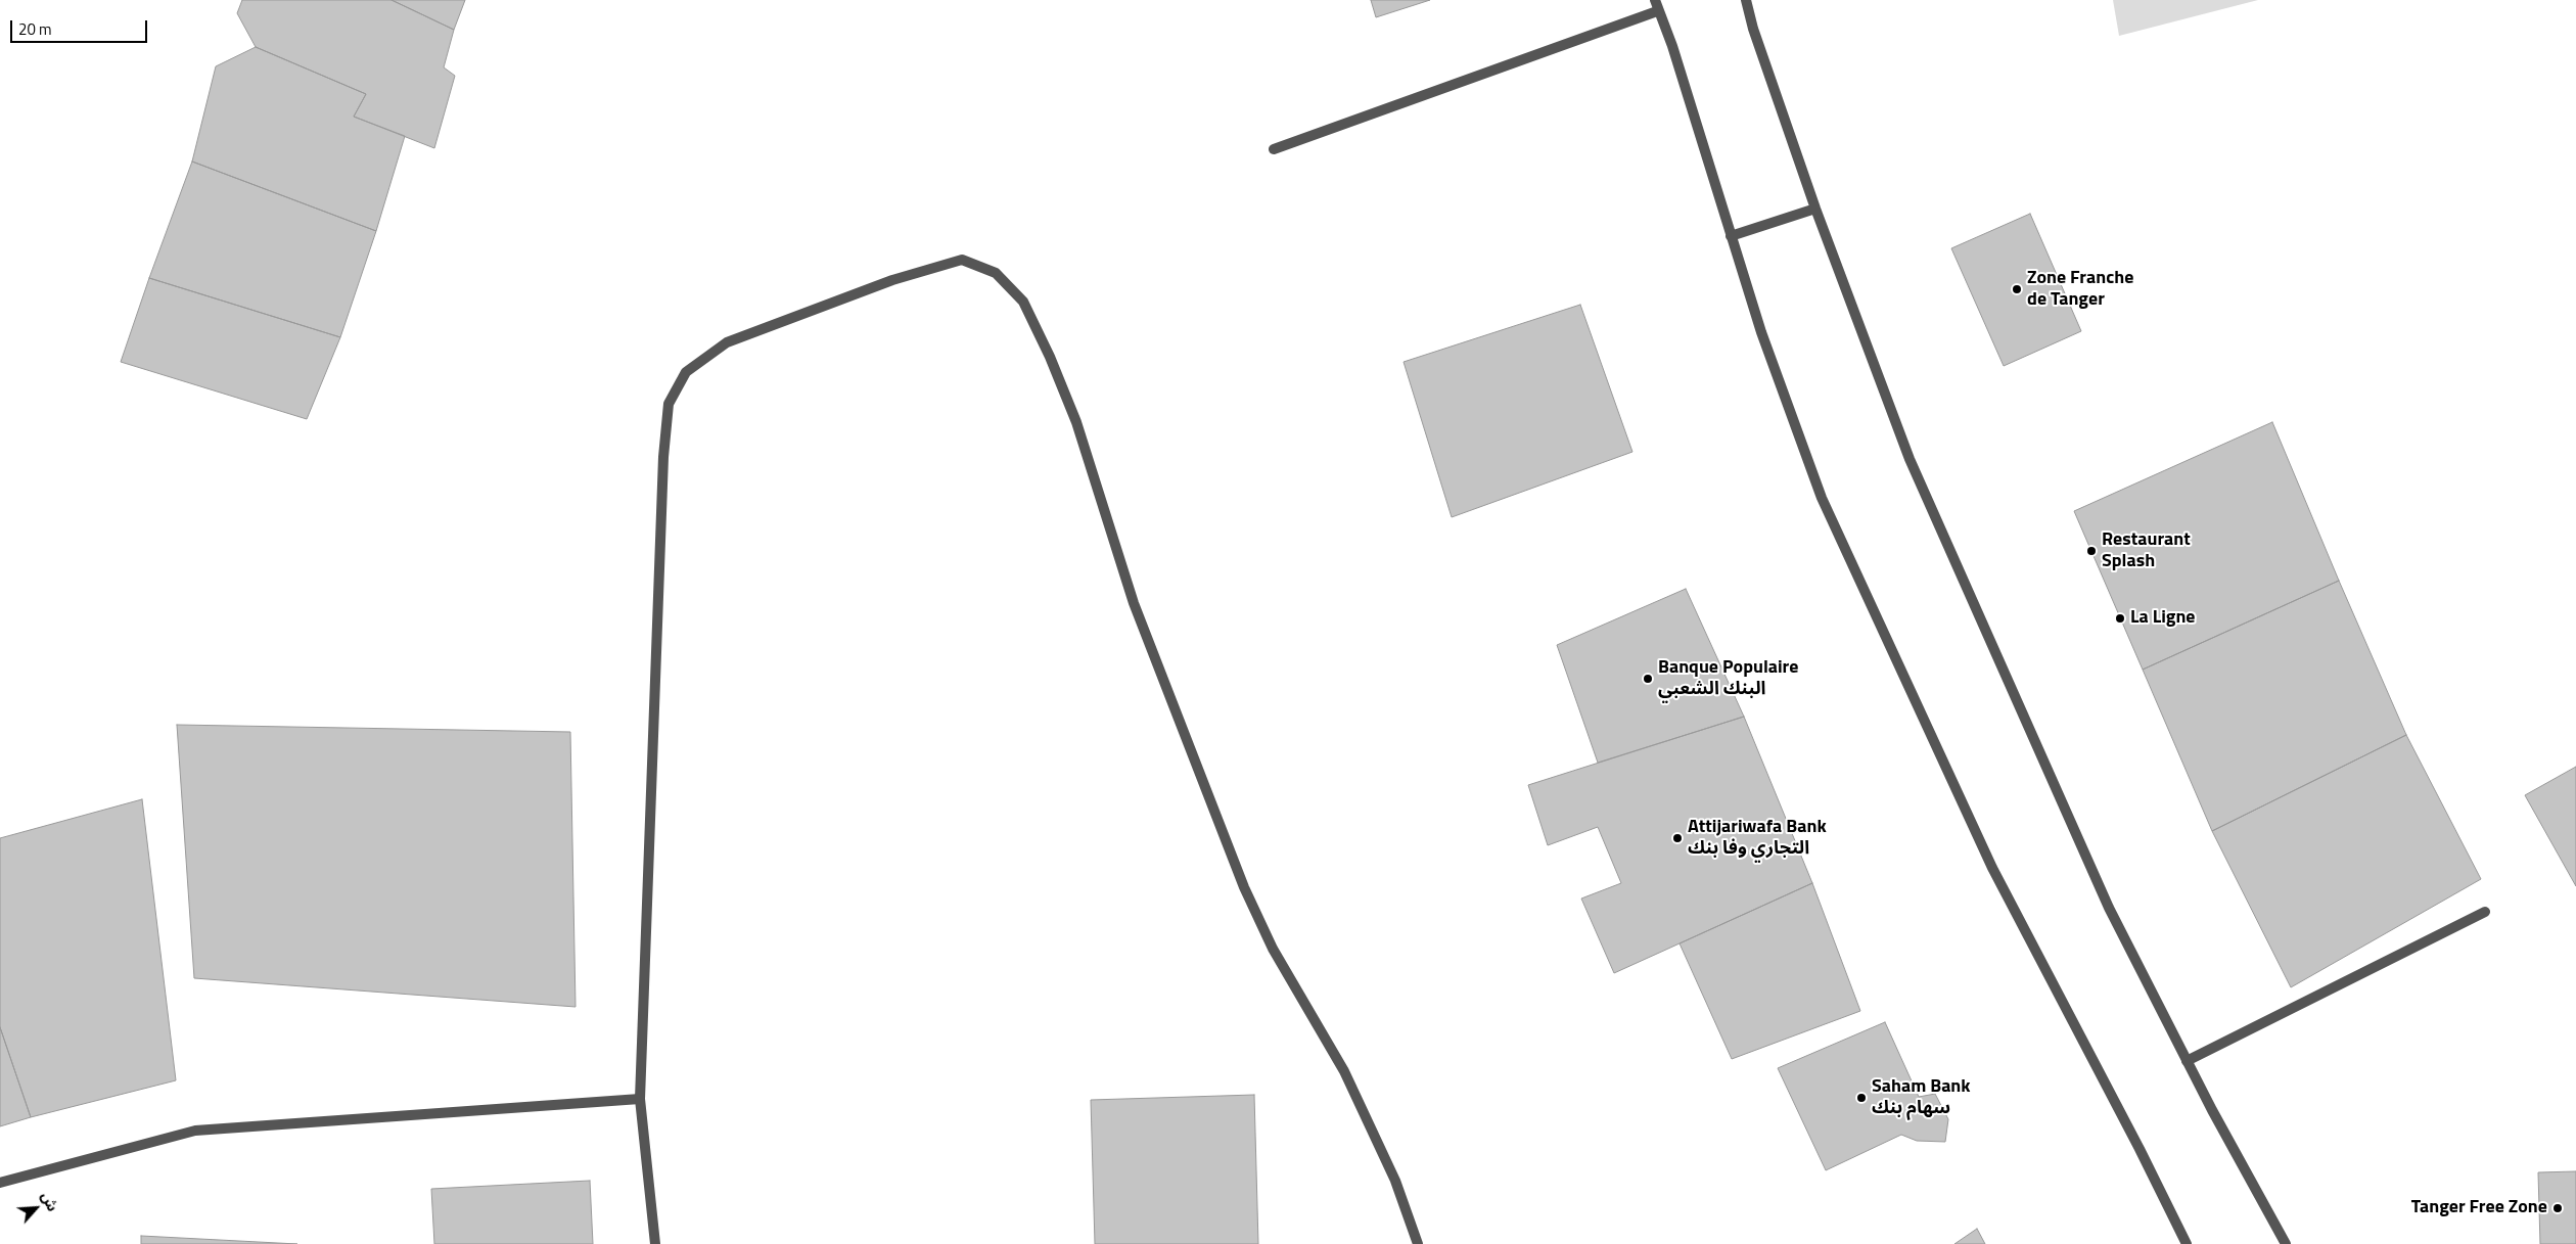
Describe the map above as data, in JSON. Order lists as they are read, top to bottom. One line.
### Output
{"places":["Zone Franche de Tanger","Restaurant Splash","La Ligne","Banque Populaire البنك الشعبي","Attijariwafa Bank التجاري وفا بنك","Saham Bank سهام بنك","Tanger Free Zone"],"scale_bar":"20 m","north":"top right"}
